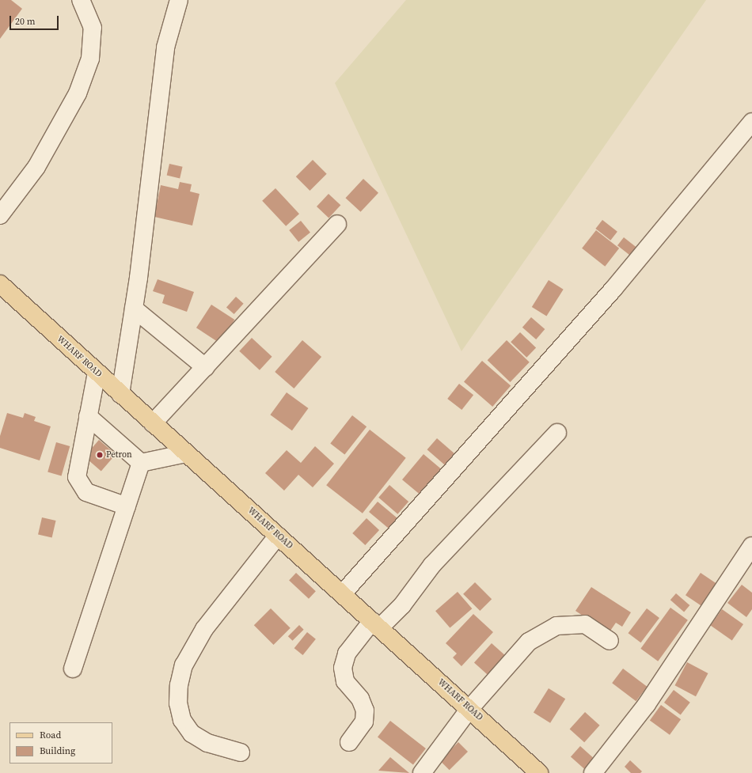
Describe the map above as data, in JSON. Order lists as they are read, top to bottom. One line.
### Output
{"streets":{"main road":["WHARF ROAD"]},"places":["Petron"],"legend":["Road","Building"],"scale_bar":"20 m"}
